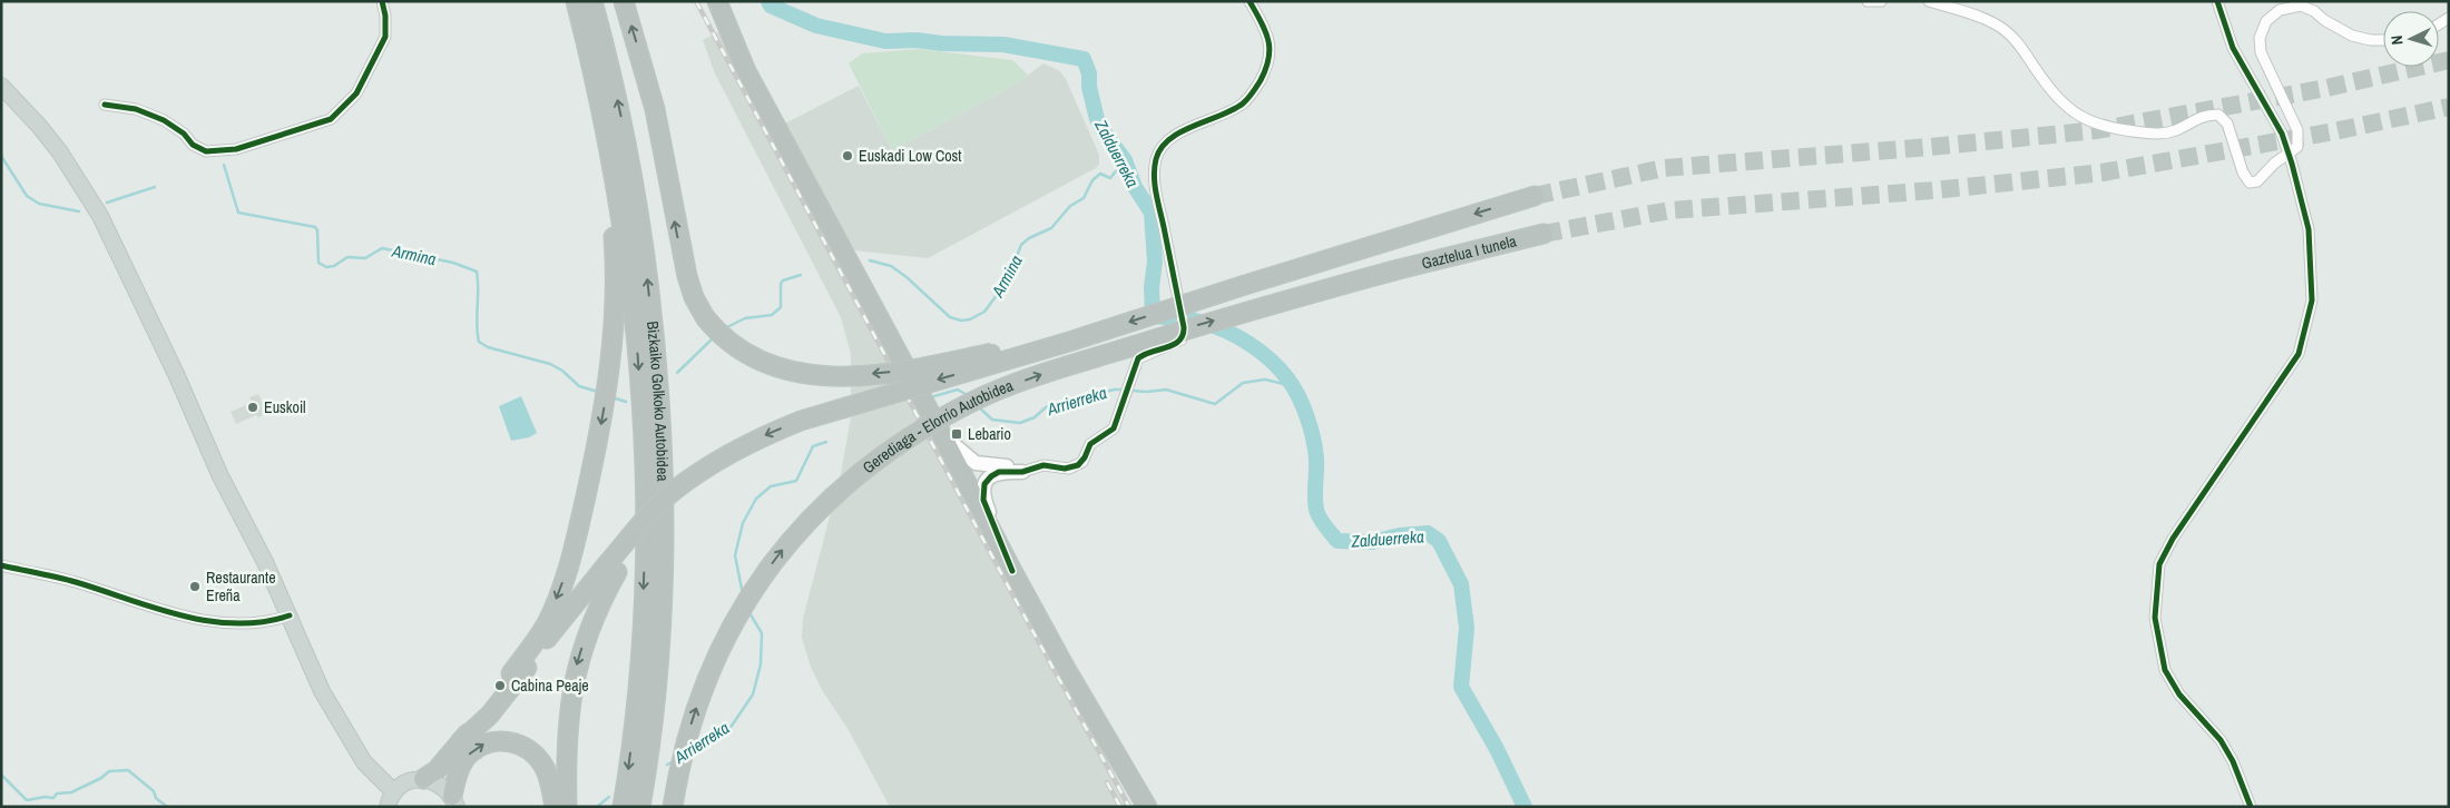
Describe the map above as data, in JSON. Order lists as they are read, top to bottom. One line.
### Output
{"streets":{"highway":["Gaztelua I tunela","Bizkaiko Golkoko Autobidea","Gerediaga - Elorrio Autobidea"]},"crossings":[["Gaztelua I tunela","Gerediaga - Elorrio Autobidea"]],"water":["Zalduerreka","Armina","Arrierreka"],"places":{"other":["Euskadi Low Cost","Euskoil","Restaurante Ereña","Cabina Peaje"],"transit":["Lebario"]},"north":"left"}
